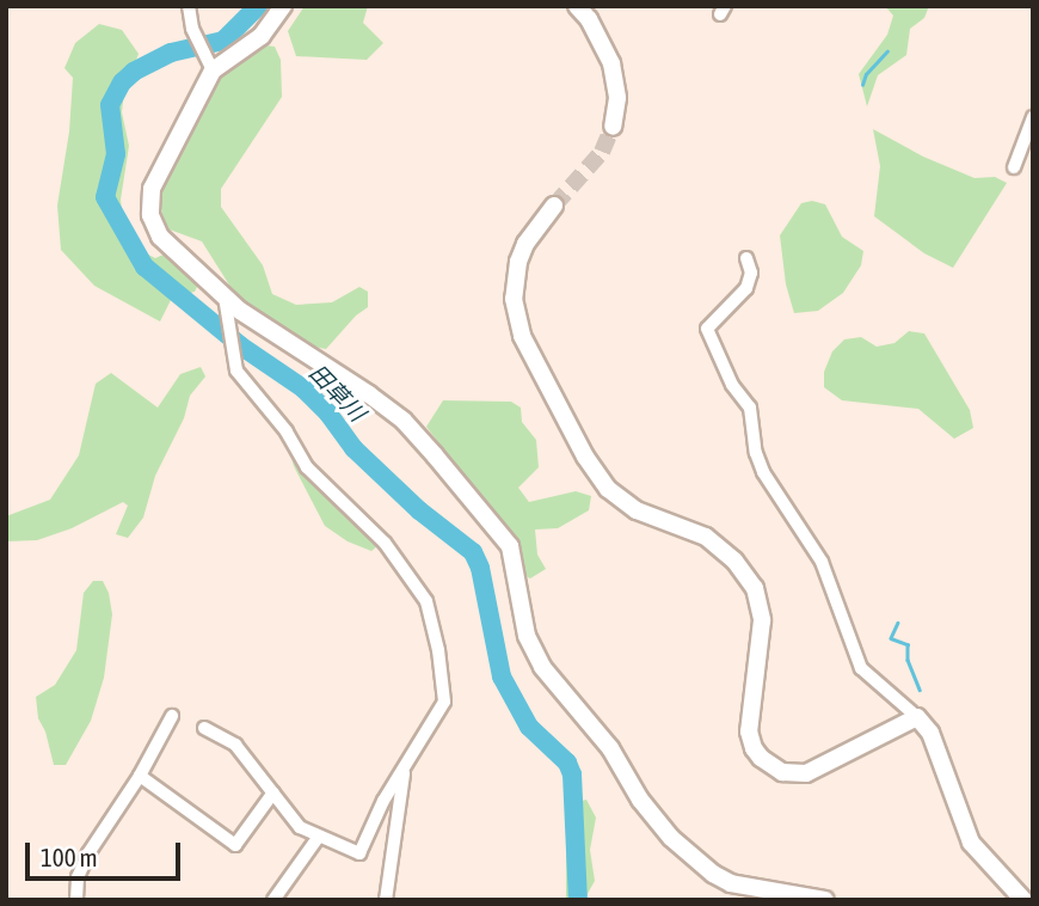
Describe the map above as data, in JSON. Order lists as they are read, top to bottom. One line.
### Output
{"water":["田草川"],"scale_bar":"100 m"}
